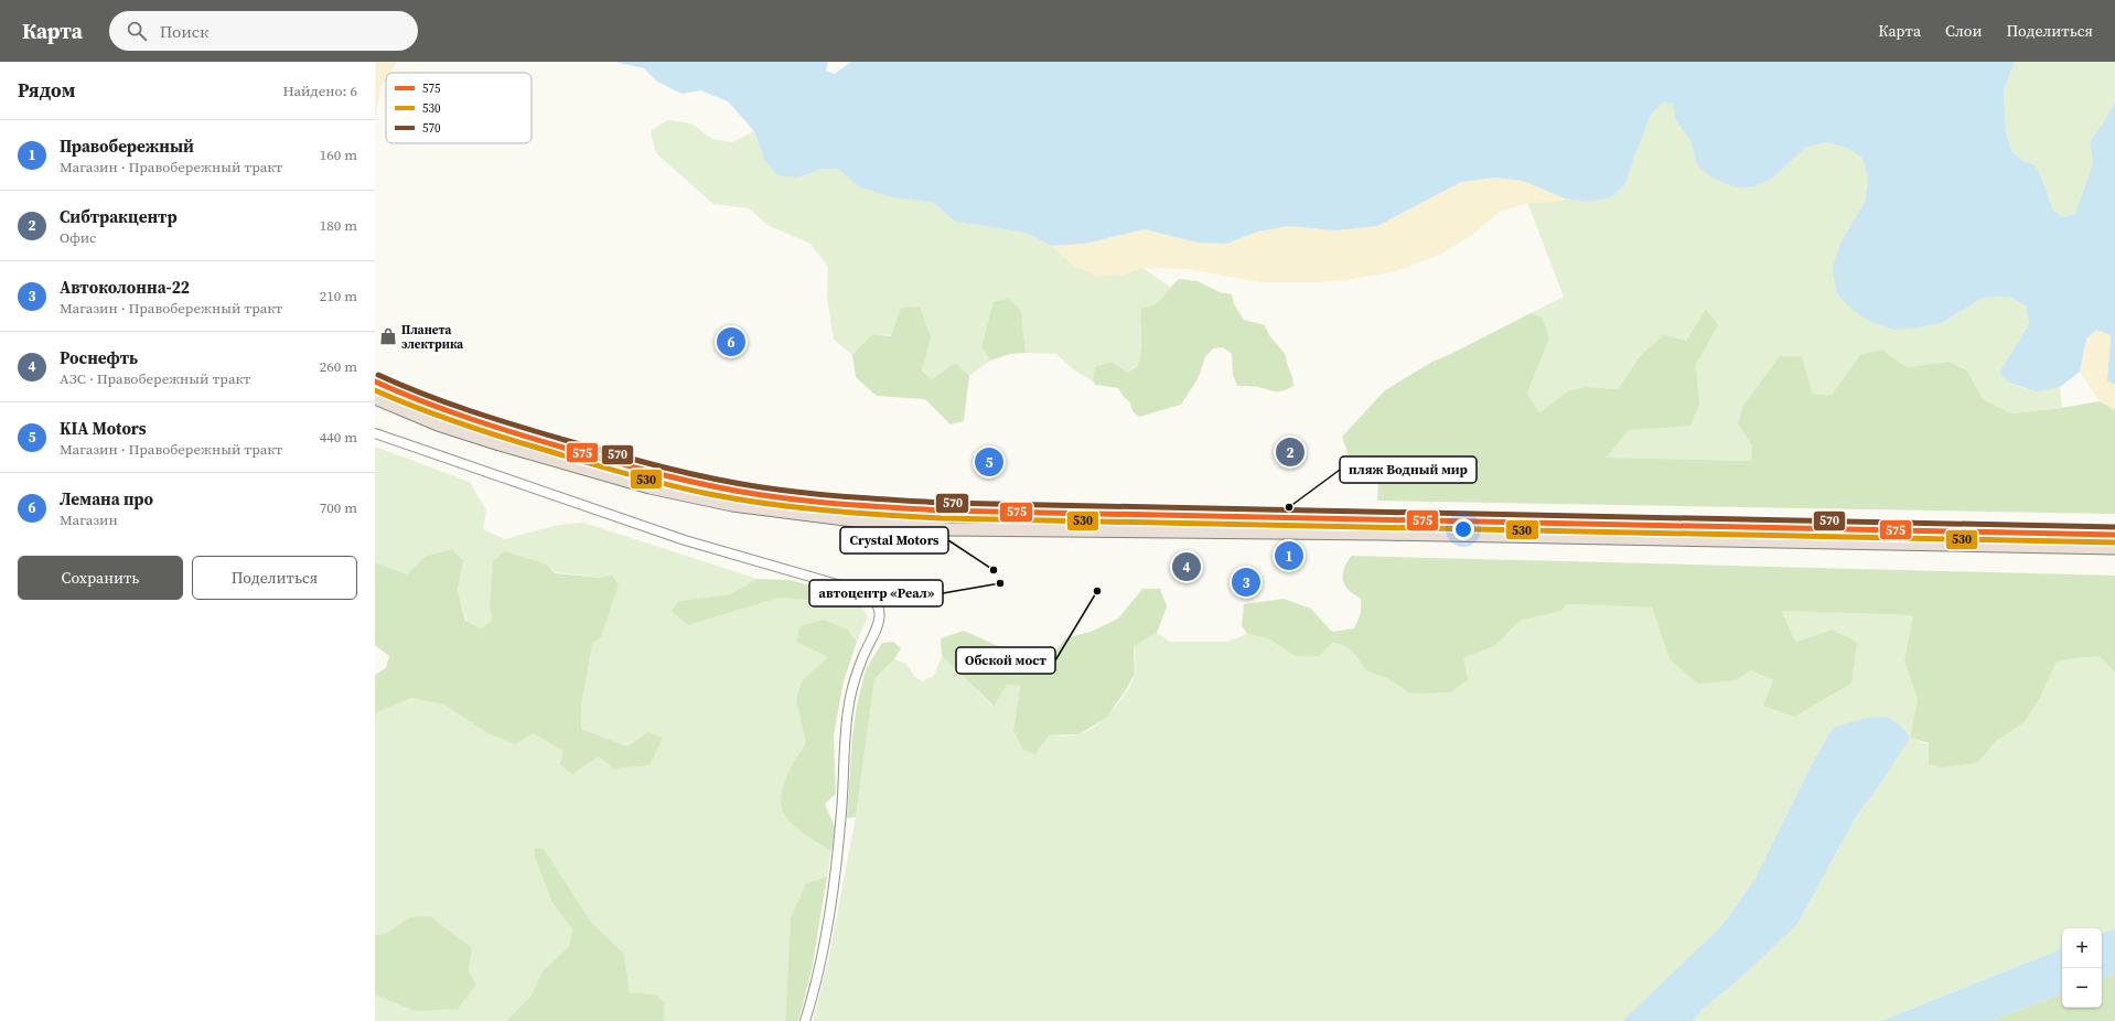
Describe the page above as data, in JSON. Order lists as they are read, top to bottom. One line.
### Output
{"places":{"shop":["Планета электрика"],"other":["пляж Водный мир","Crystal Motors","автоцентр «Реал»","Обской мост"]},"lines":["transit line 570","transit line 575","transit line 530"],"legend":["575","530","570"],"page":{"header":"Карта","search":"Поиск","nav":["Карта","Слои","Поделиться"],"heading":["Рядом","Найдено: 6"],"list":[{"mark":"1","name":"Правобережный","note":"Магазин · Правобережный тракт","value":"160 m"},{"mark":"2","name":"Сибтракцентр","note":"Офис","value":"180 m"},{"mark":"3","name":"Автоколонна-22","note":"Магазин · Правобережный тракт","value":"210 m"},{"mark":"4","name":"Роснефть","note":"АЗС · Правобережный тракт","value":"260 m"},{"mark":"5","name":"KIA Motors","note":"Магазин · Правобережный тракт","value":"440 m"},{"mark":"6","name":"Лемана про","note":"Магазин","value":"700 m"}],"pins":["6","2","5","1","4","3"],"buttons":["Сохранить","Поделиться"],"map_buttons":["+","−"]}}
